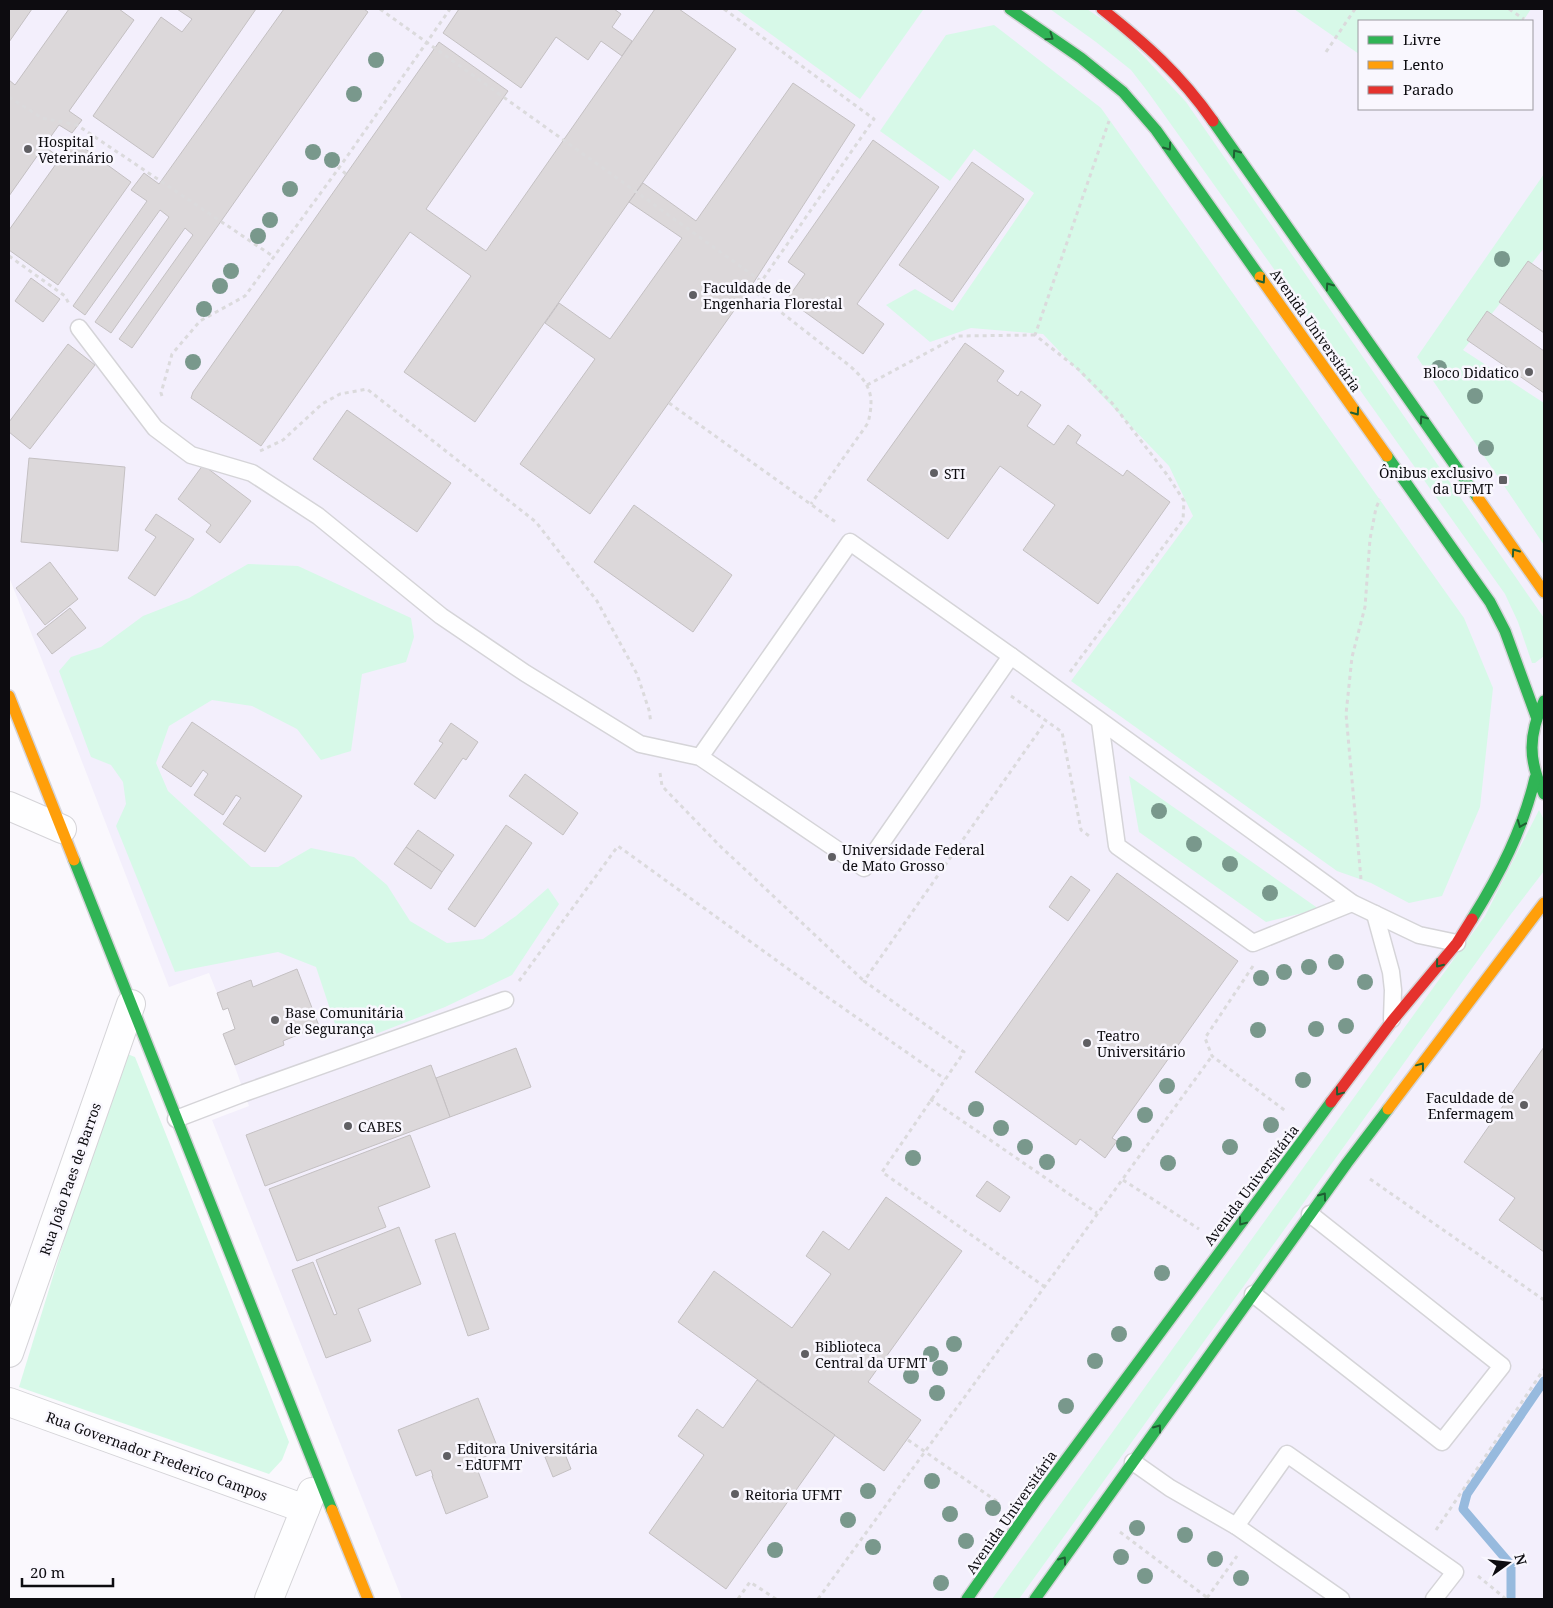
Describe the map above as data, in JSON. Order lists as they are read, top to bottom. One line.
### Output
{"streets":{"street":["Avenida Universitária","Rua João Paes de Barros","Rua Governador Frederico Campos"]},"one_way":["Avenida Universitária"],"places":{"other":["Hospital Veterinário","Faculdade de Engenharia Florestal","Bloco Didatico","STI","Universidade Federal de Mato Grosso","Base Comunitária de Segurança","Teatro Universitário","Faculdade de Enfermagem","CABES","Biblioteca Central da UFMT","Editora Universitária - EdUFMT","Reitoria UFMT"],"transit":["Ônibus exclusivo da UFMT"]},"legend":["Livre","Lento","Parado"],"scale_bar":"20 m","north":"right"}
